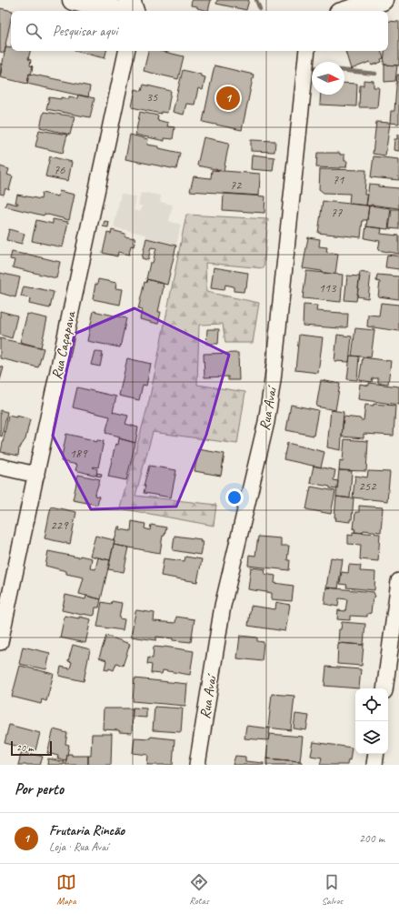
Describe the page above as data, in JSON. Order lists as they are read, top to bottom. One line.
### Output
{"streets":{"street":["Rua Caçapava","Rua Avaí"]},"house_numbers":["35","76","71","72","77","113","189","252","229"],"scale_bar":"20 m","north":"right","page":{"search":"Pesquisar aqui","pins":"1","scale":"20 m","heading":"Por perto","list":[{"mark":"1","name":"Frutaria Rincão","note":"Loja · Rua Avaí","value":"200 m"}],"nav":["Mapa","Rotas","Salvos"]}}
